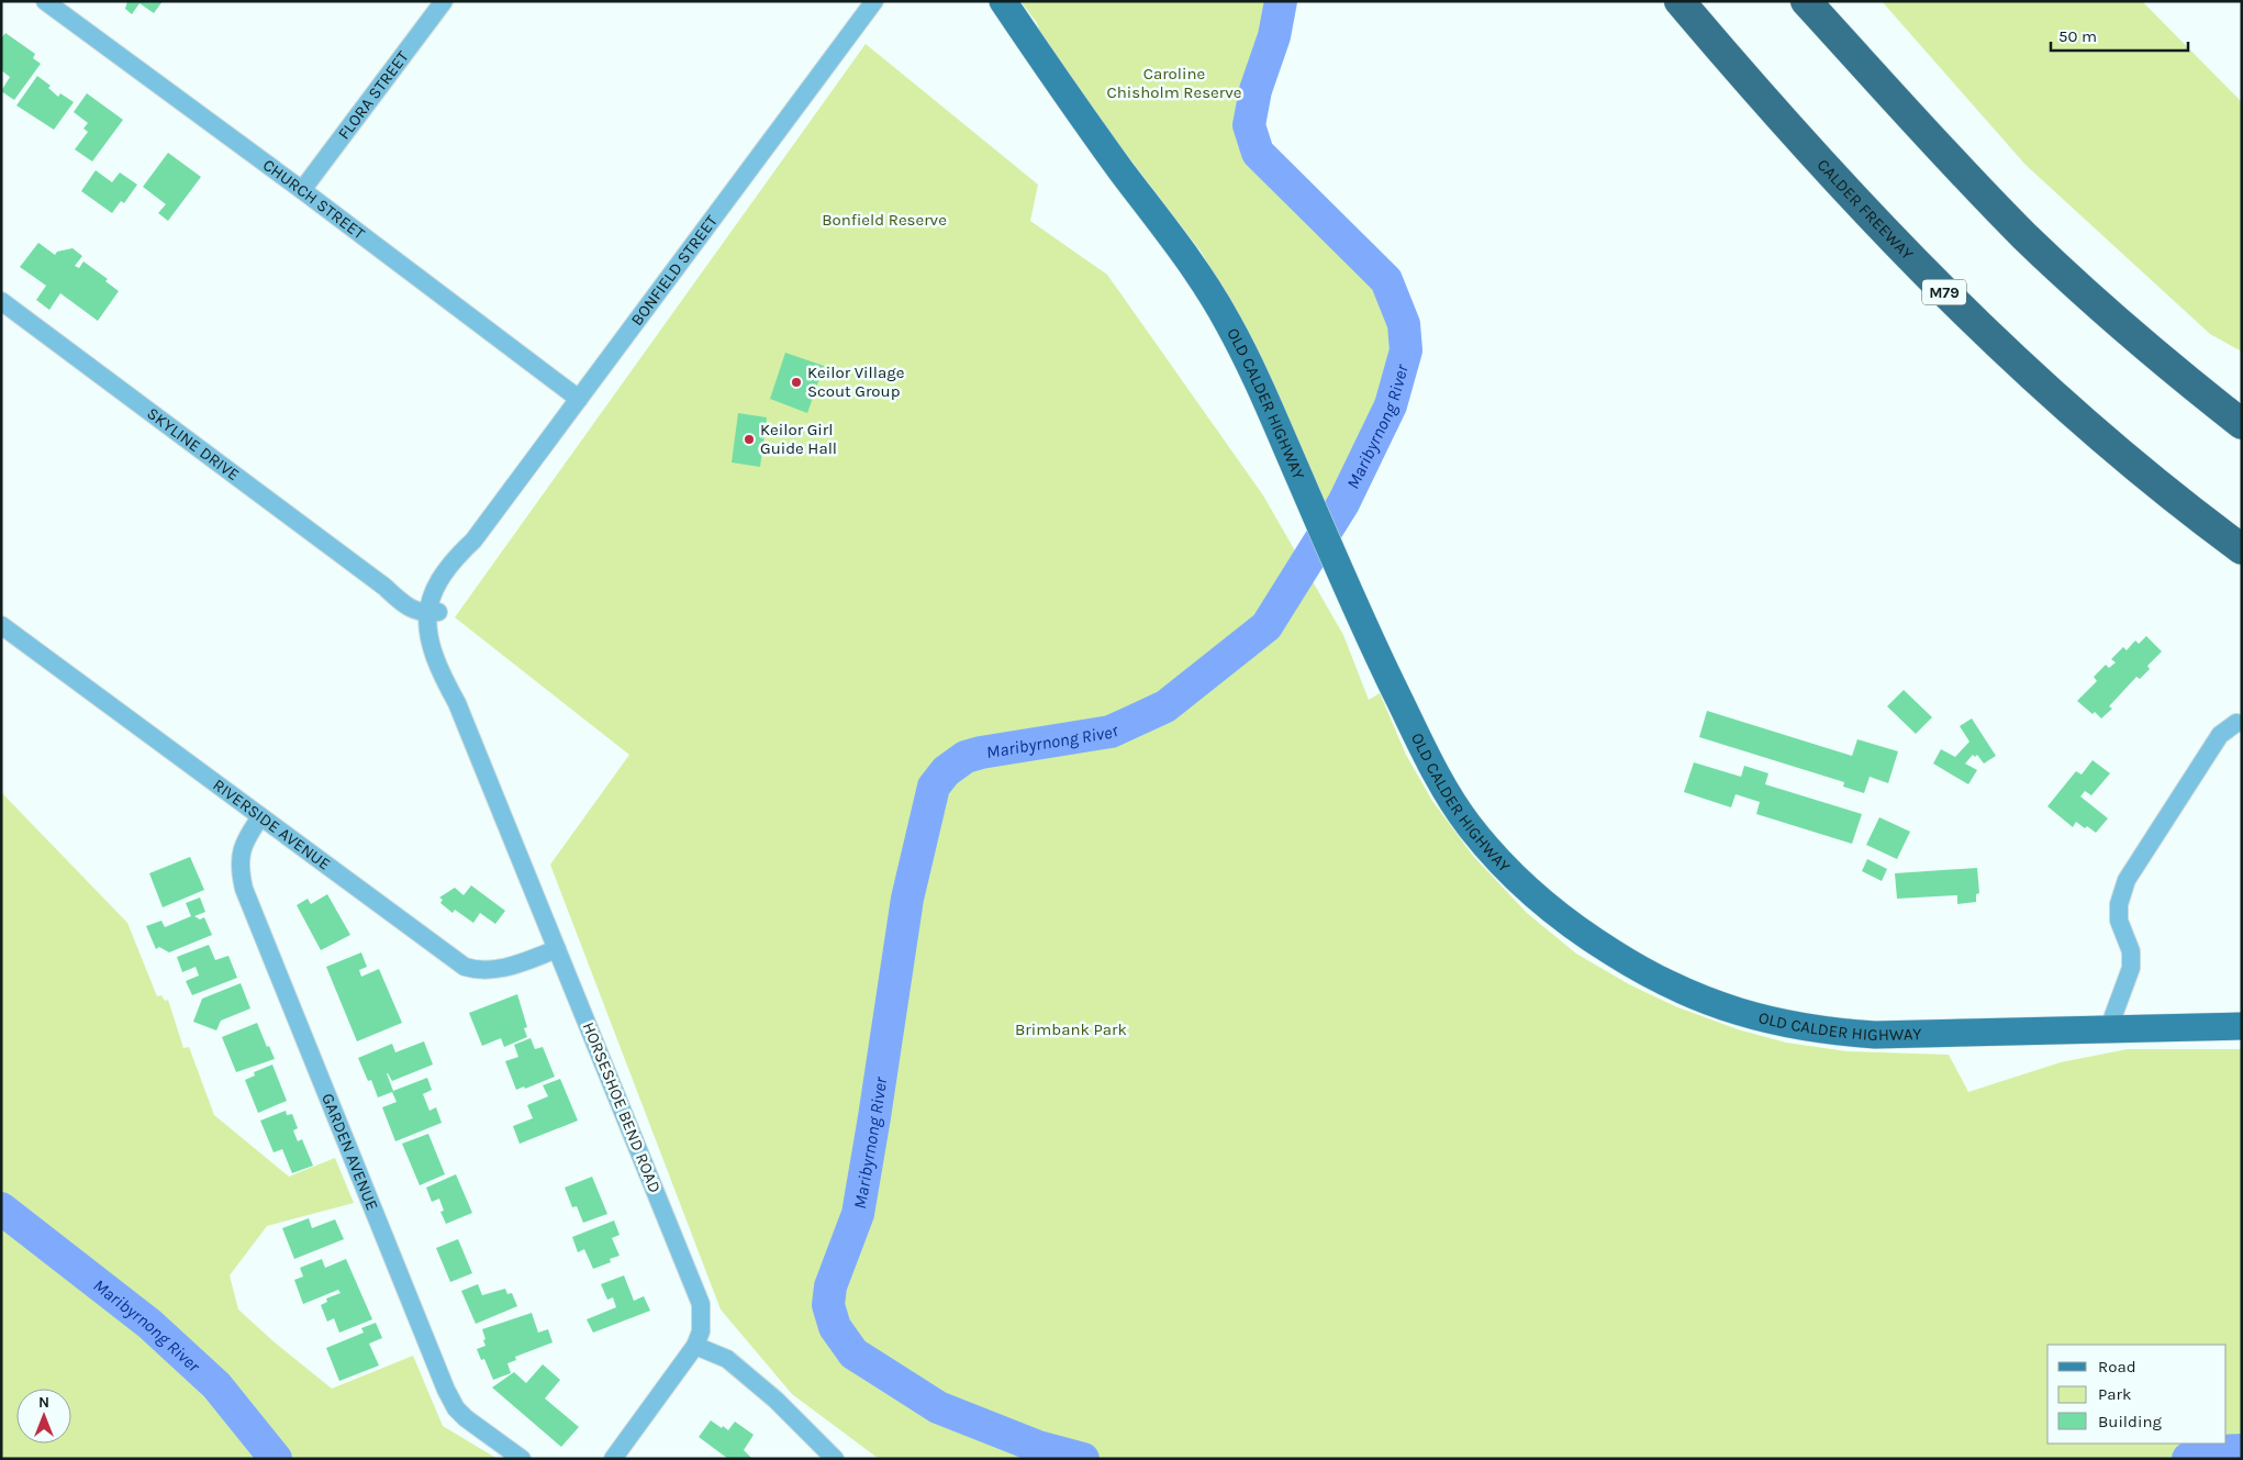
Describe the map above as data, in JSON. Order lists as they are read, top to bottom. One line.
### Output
{"streets":{"highway":["CALDER FREEWAY","M79"],"main road":["OLD CALDER HIGHWAY"],"street":["FLORA STREET","CHURCH STREET","BONFIELD STREET","SKYLINE DRIVE","RIVERSIDE AVENUE","HORSESHOE BEND ROAD","GARDEN AVENUE"]},"crossings":[["FLORA STREET","CHURCH STREET"],["CHURCH STREET","BONFIELD STREET"],["BONFIELD STREET","SKYLINE DRIVE"],["BONFIELD STREET","HORSESHOE BEND ROAD"],["SKYLINE DRIVE","HORSESHOE BEND ROAD"],["RIVERSIDE AVENUE","HORSESHOE BEND ROAD"],["RIVERSIDE AVENUE","GARDEN AVENUE"]],"water":["Maribyrnong River"],"parks":["Caroline Chisholm Reserve","Bonfield Reserve","Brimbank Park"],"places":["Keilor Village Scout Group","Keilor Girl Guide Hall"],"legend":["Road","Park","Building"],"scale_bar":"50 m","north":"top"}
